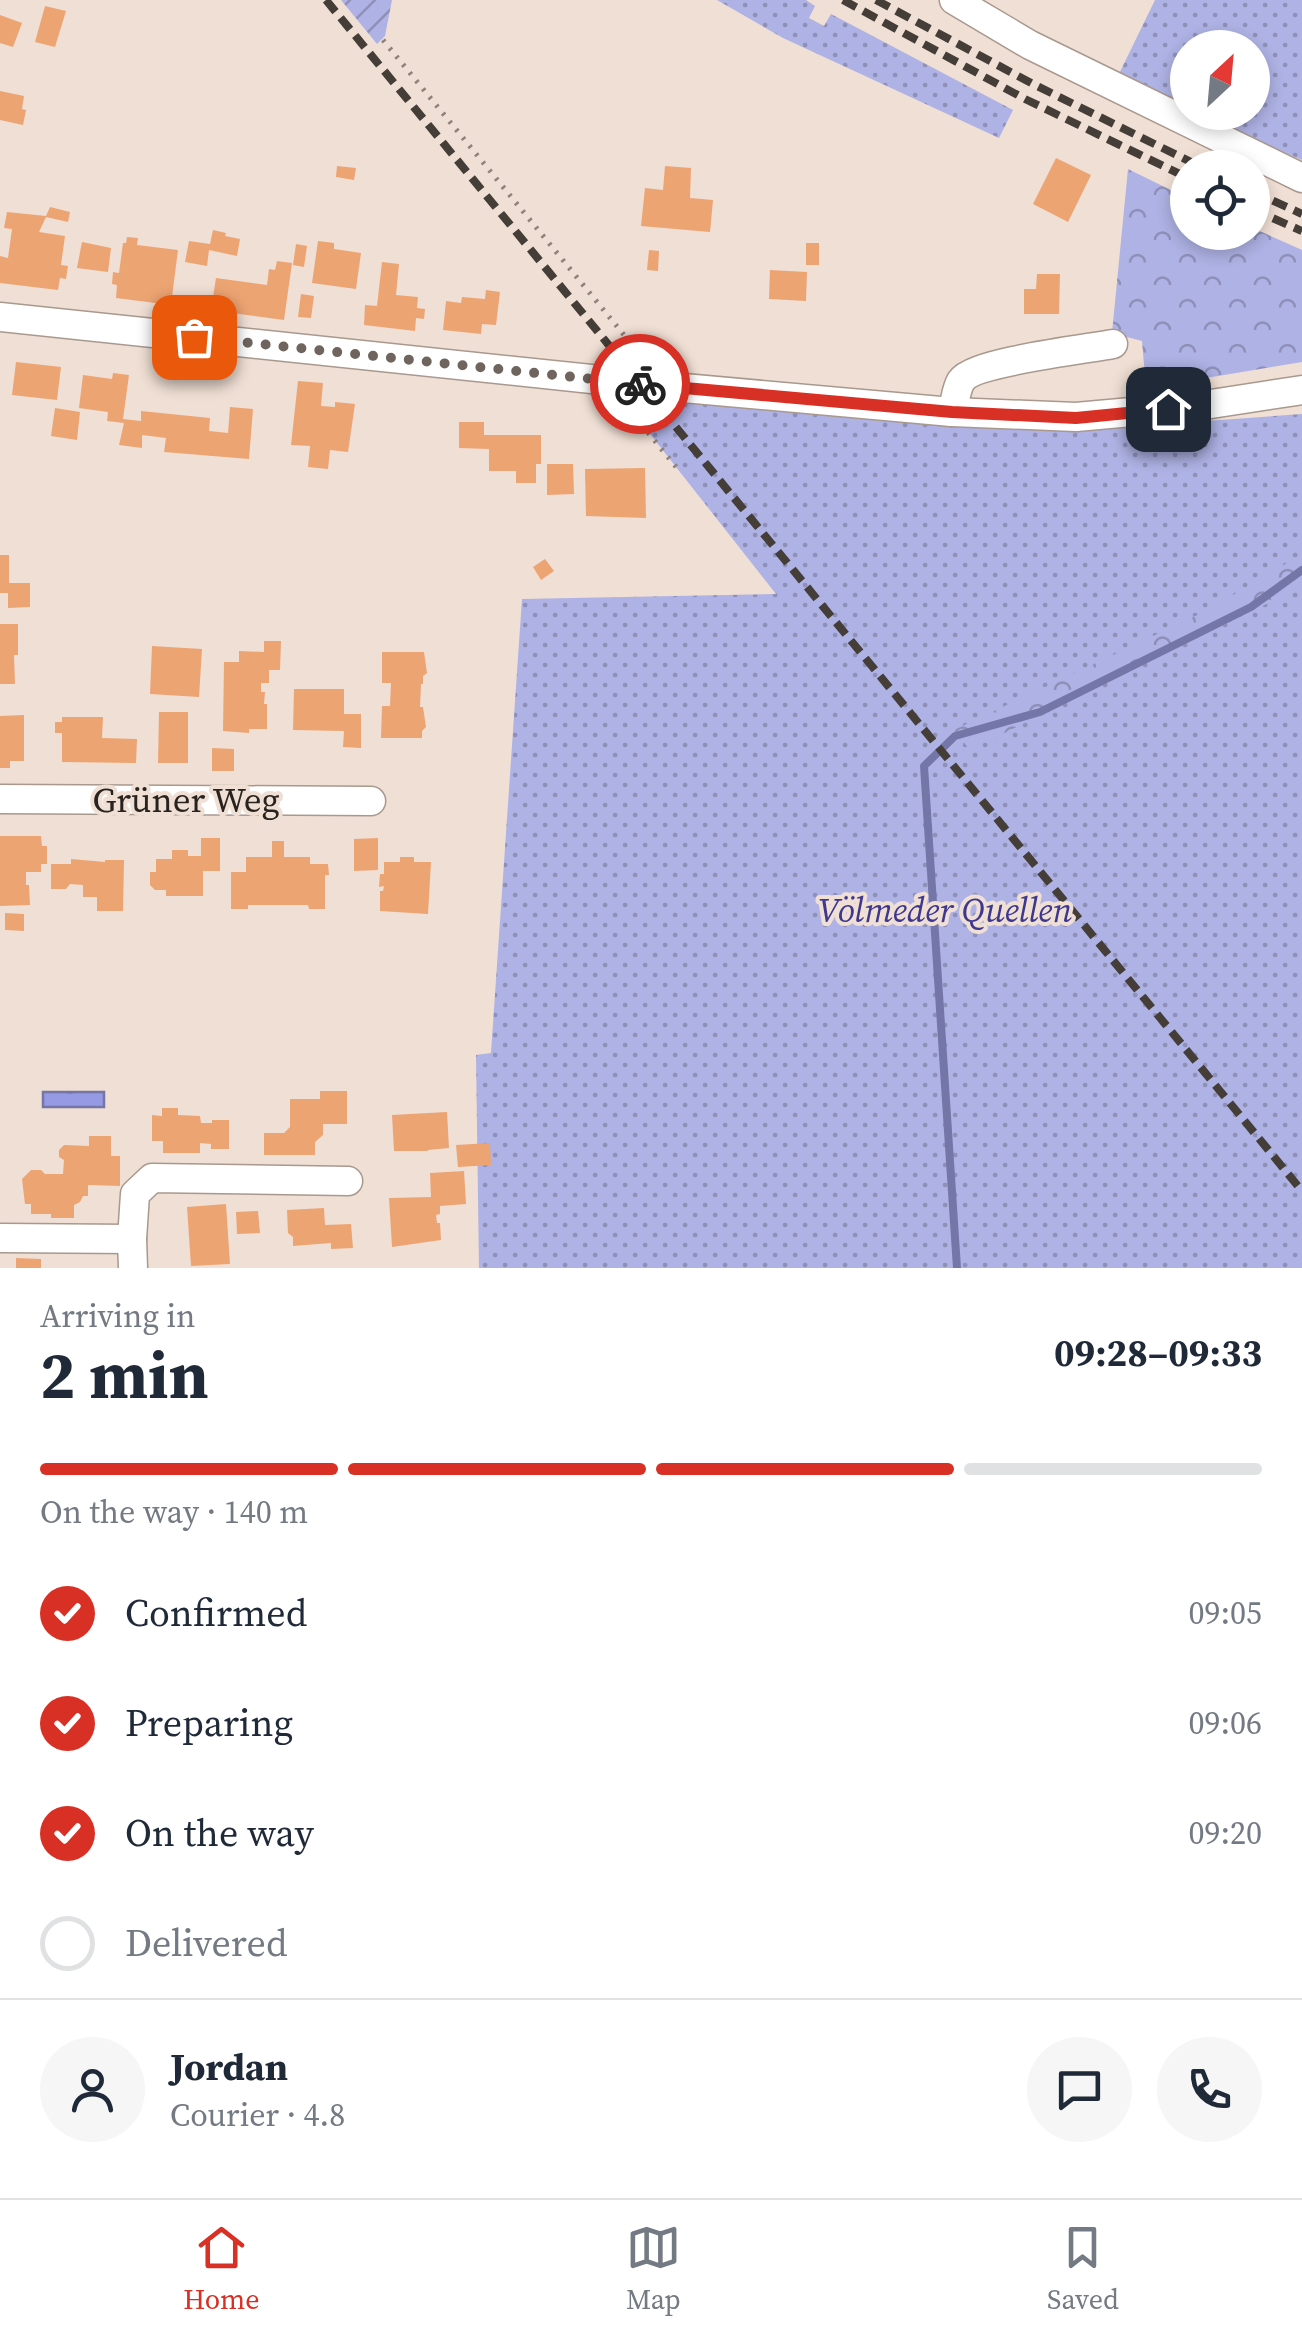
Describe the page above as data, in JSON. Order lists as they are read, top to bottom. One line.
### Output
{"streets":{"street":["Grüner Weg"]},"parks":["Völmeder Quellen"],"north":"top right","page":{"heading":["2 min","Arriving in","09:28–09:33"],"panel":["Jordan","Courier · 4.8"],"bar":"On the way · 140 m","list":[["Confirmed","09:05"],["Preparing","09:06"],["On the way","09:20"],"Delivered"],"tabs":["Home","Map","Saved"]}}
